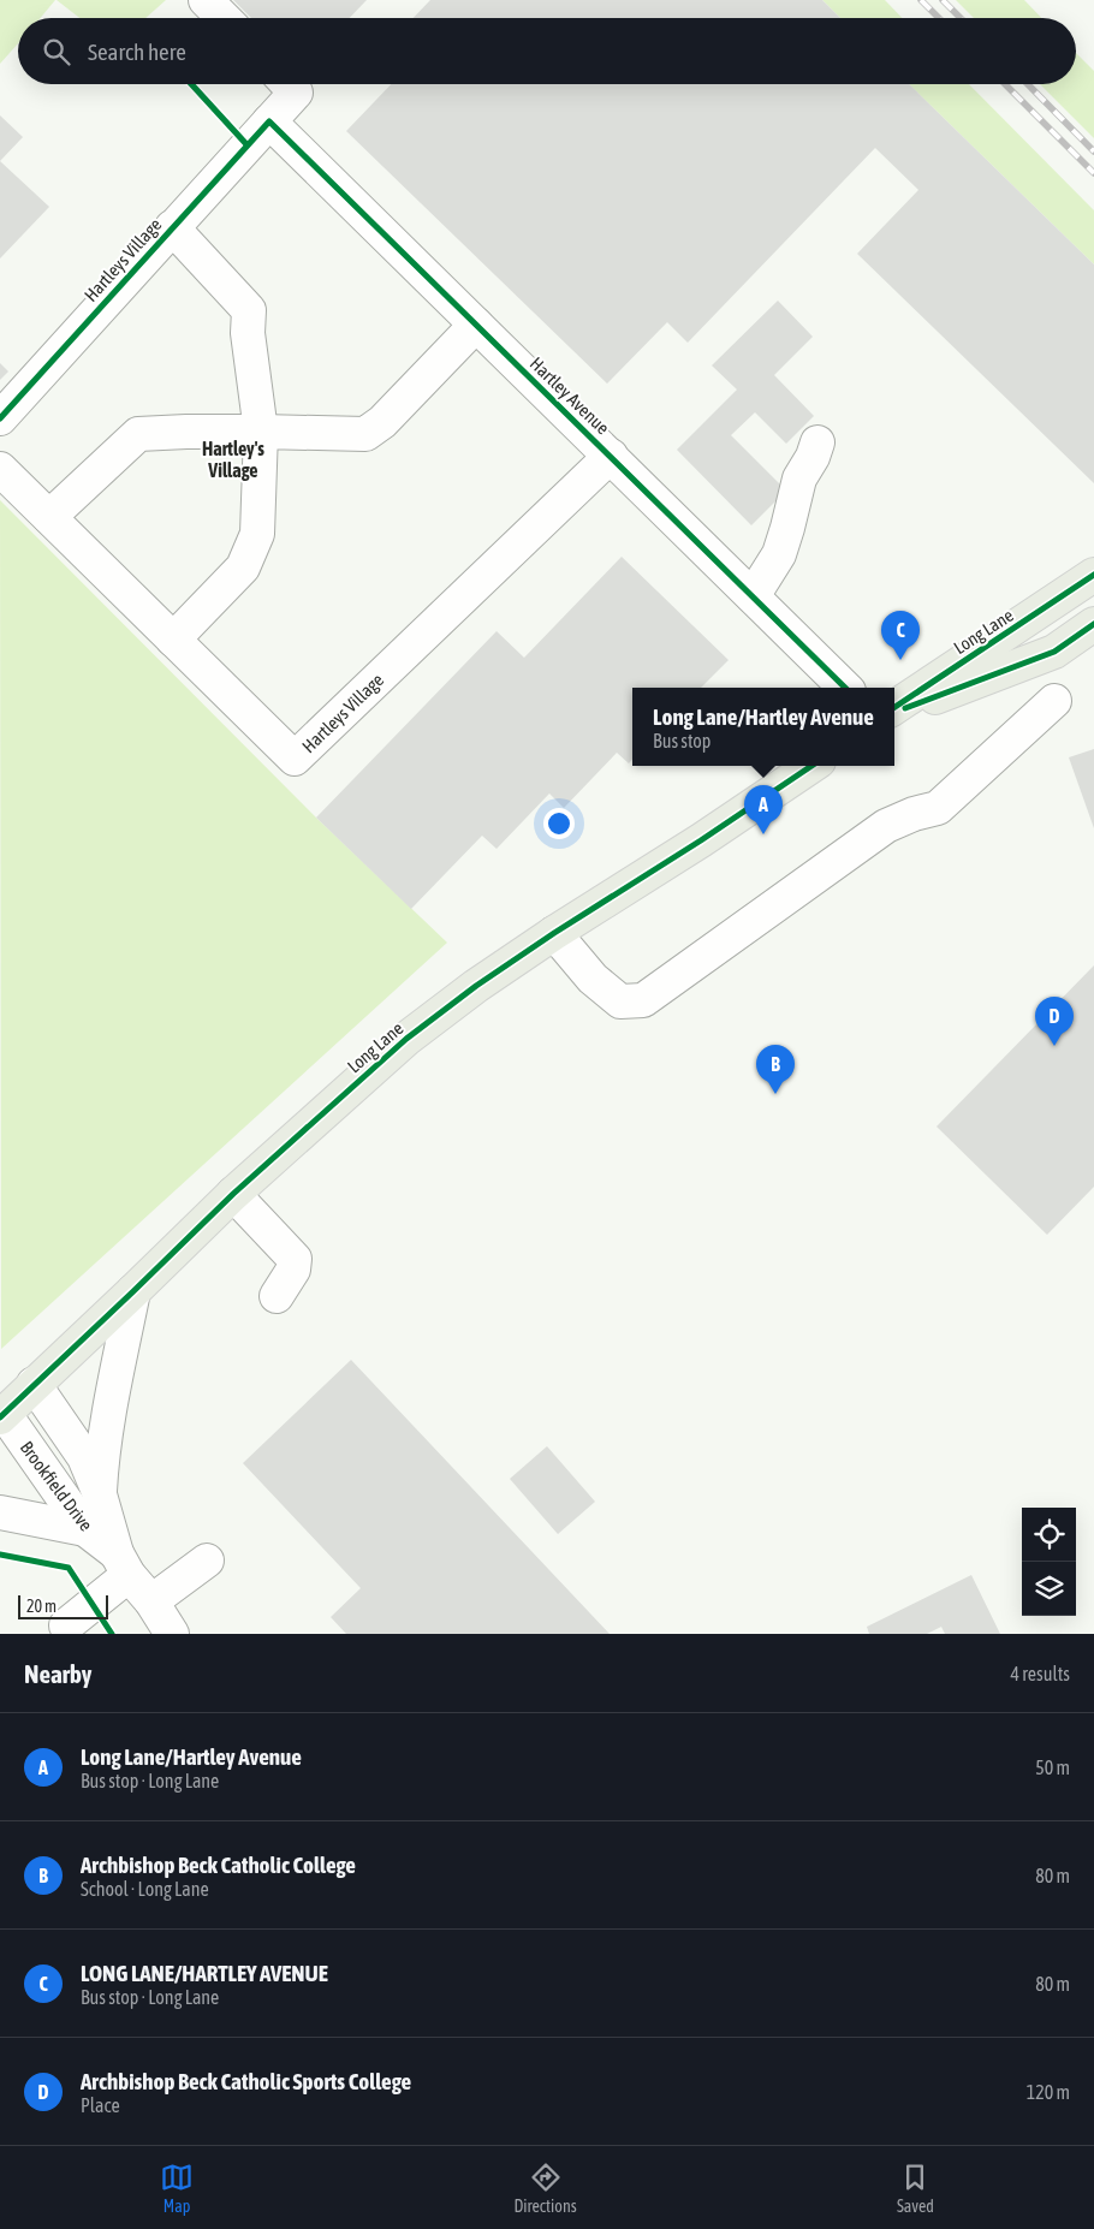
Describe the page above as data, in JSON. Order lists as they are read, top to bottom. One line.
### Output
{"streets":{"main road":["Long Lane"],"street":["Hartleys Village","Hartley Avenue","Brookfield Drive"]},"crossings":[["Hartleys Village","Hartley Avenue"],["Long Lane","Brookfield Drive"]],"districts":["Hartley's Village"],"scale_bar":"20 m","page":{"search":"Search here","pins":["C","A","D","B"],"popup":["Long Lane/Hartley Avenue","Bus stop"],"scale":"20 m","heading":["Nearby","4 results"],"list":[{"mark":"A","name":"Long Lane/Hartley Avenue","note":"Bus stop · Long Lane","value":"50 m"},{"mark":"B","name":"Archbishop Beck Catholic College","note":"School · Long Lane","value":"80 m"},{"mark":"C","name":"LONG LANE/HARTLEY AVENUE","note":"Bus stop · Long Lane","value":"80 m"},{"mark":"D","name":"Archbishop Beck Catholic Sports College","note":"Place","value":"120 m"}],"nav":["Map","Directions","Saved"]}}
